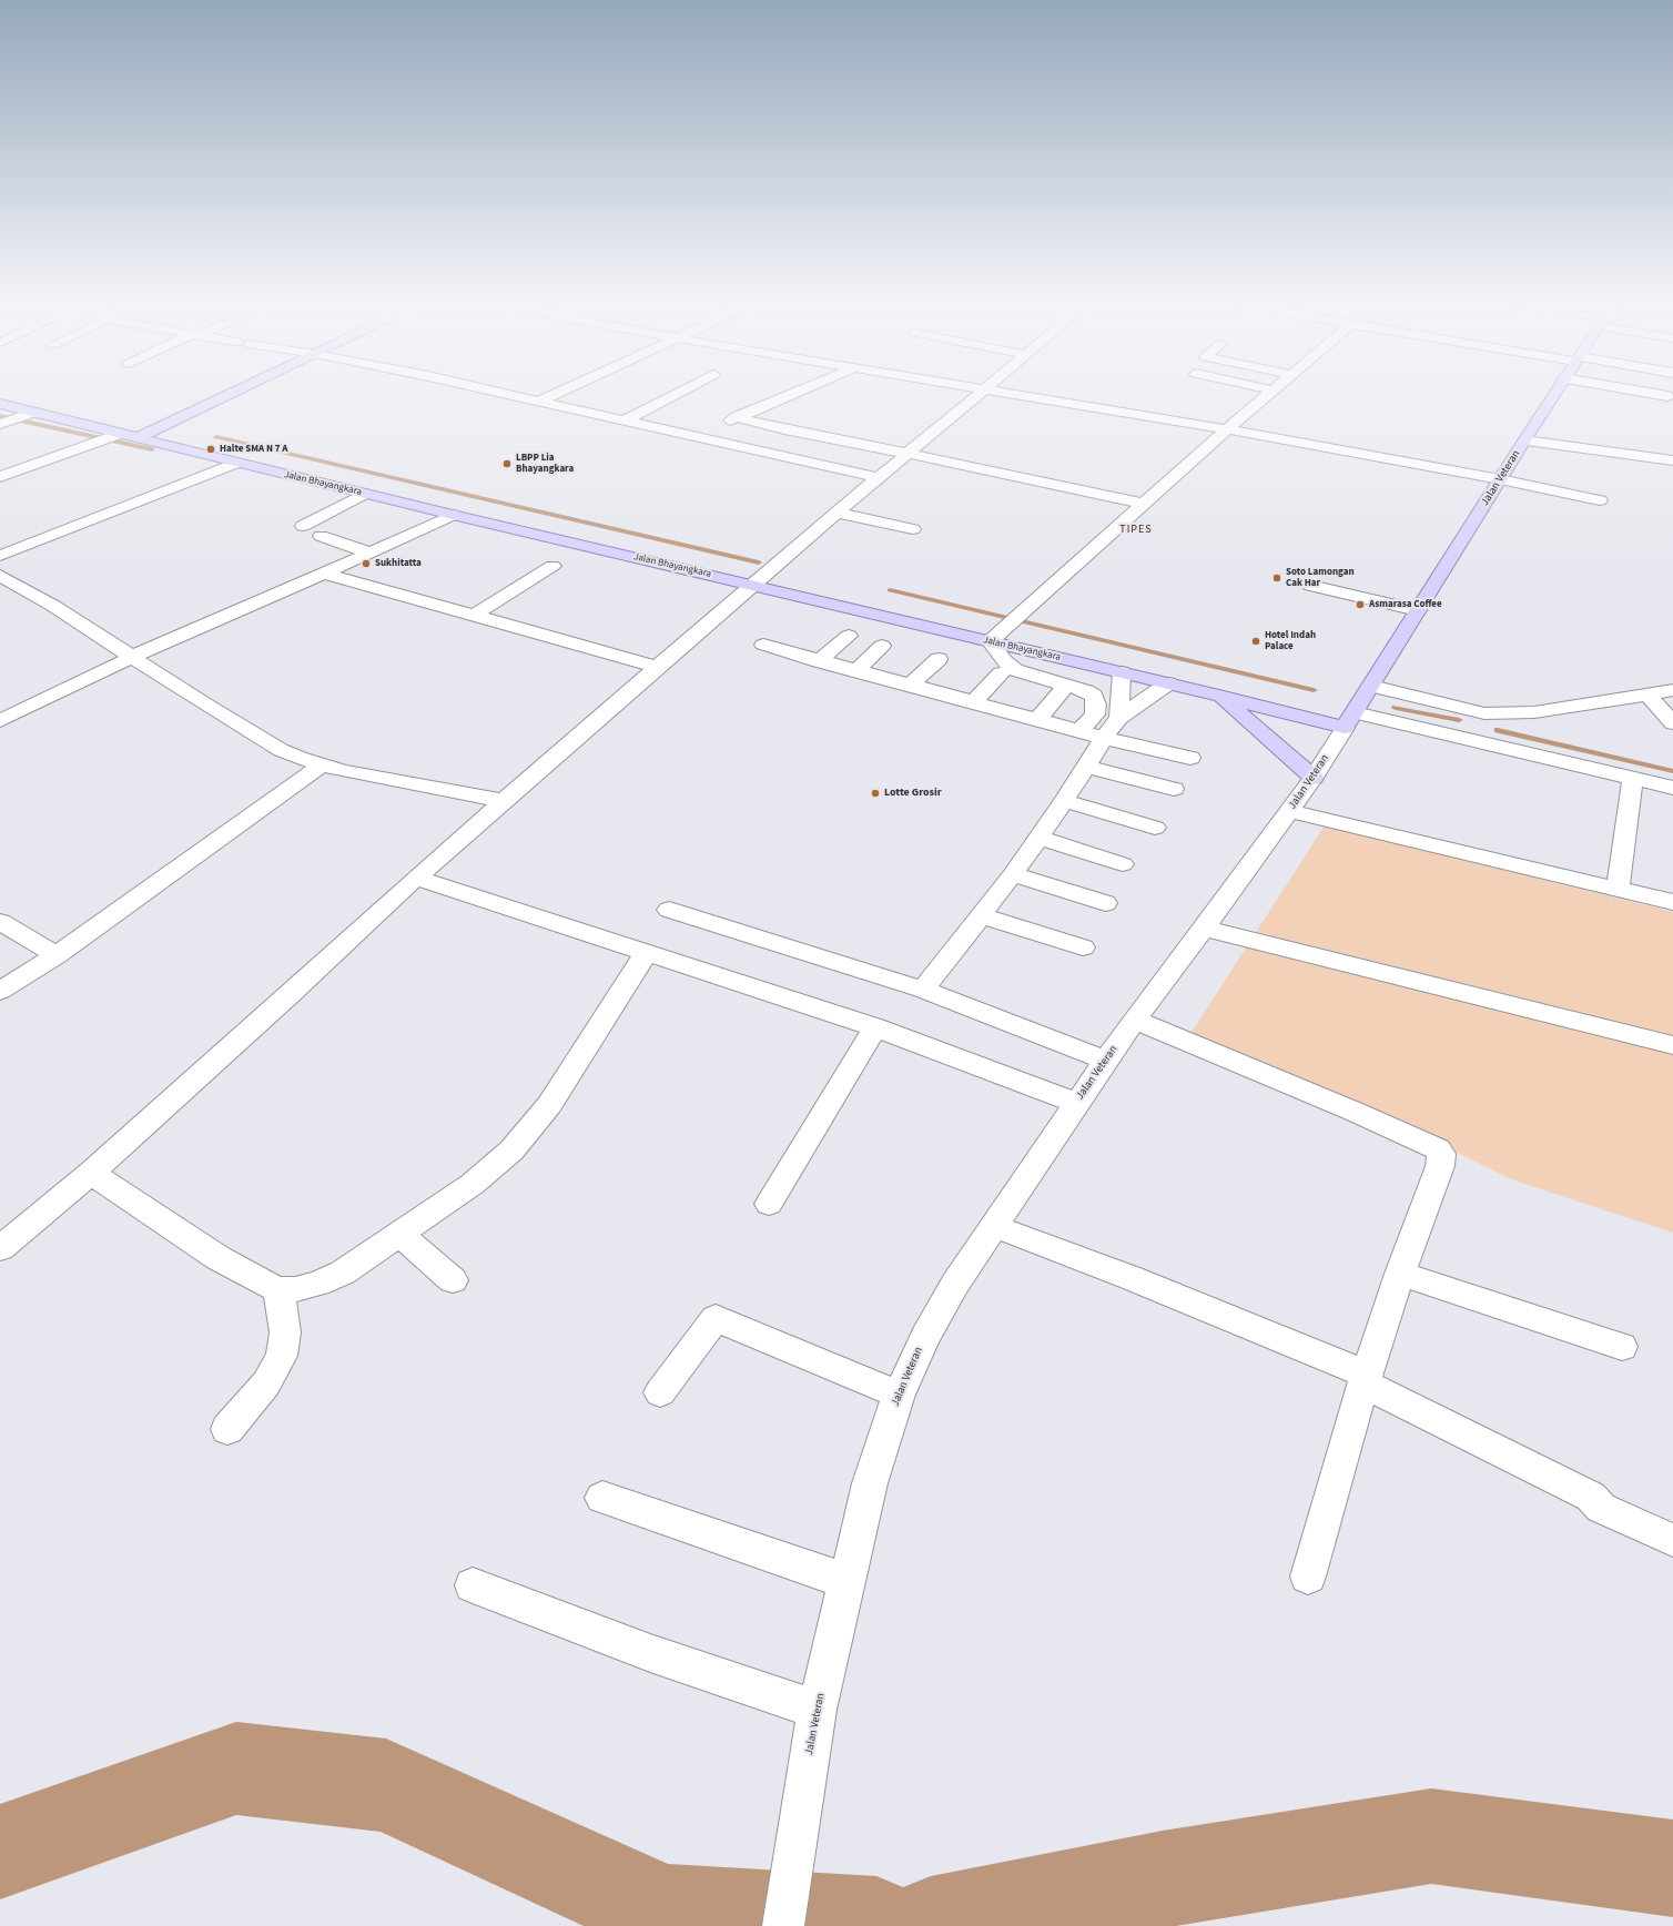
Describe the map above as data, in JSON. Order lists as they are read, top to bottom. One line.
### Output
{"streets":{"main road":["Jalan Veteran","Jalan Bhayangkara"]},"crossings":[["Jalan Veteran","Jalan Bhayangkara"]],"districts":["TIPES"],"places":["Halte SMA N 7 A","LBPP Lia Bhayangkara","Sukhitatta","Soto Lamongan Cak Har","Asmarasa Coffee","Hotel Indah Palace","Lotte Grosir"]}
